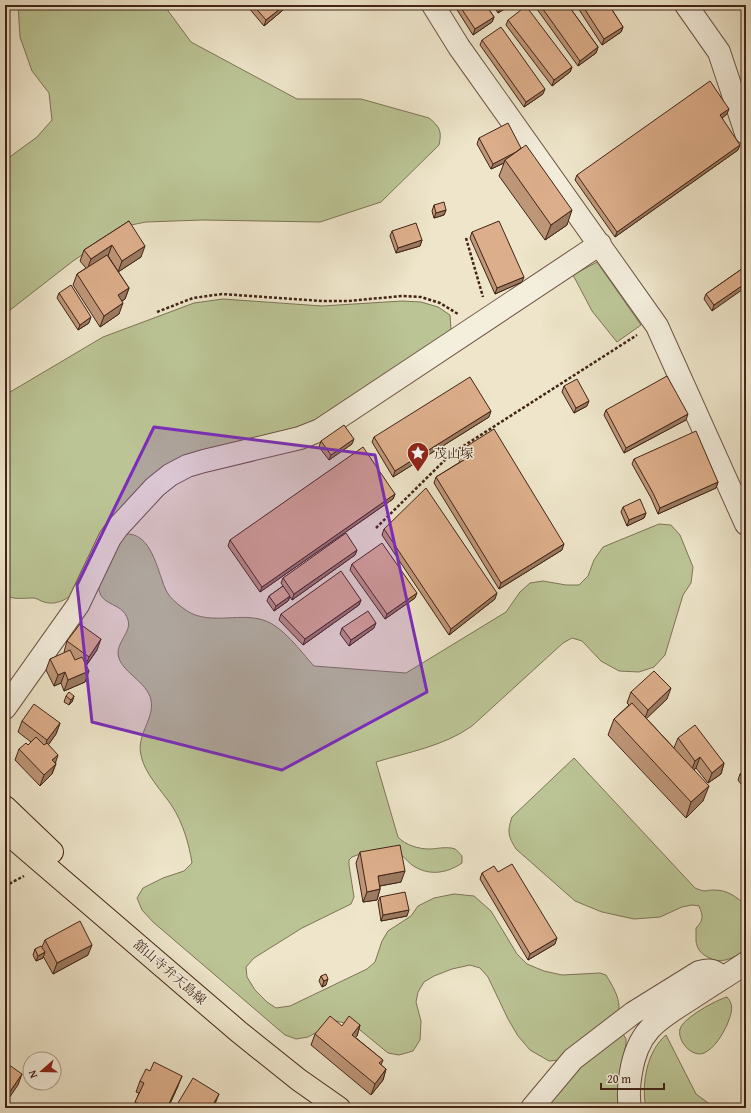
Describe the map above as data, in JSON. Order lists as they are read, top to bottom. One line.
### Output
{"streets":{"main road":["舘山寺弁天島線"]},"places":{"place":["茂山塚"]},"scale_bar":"20 m","north":"left"}
